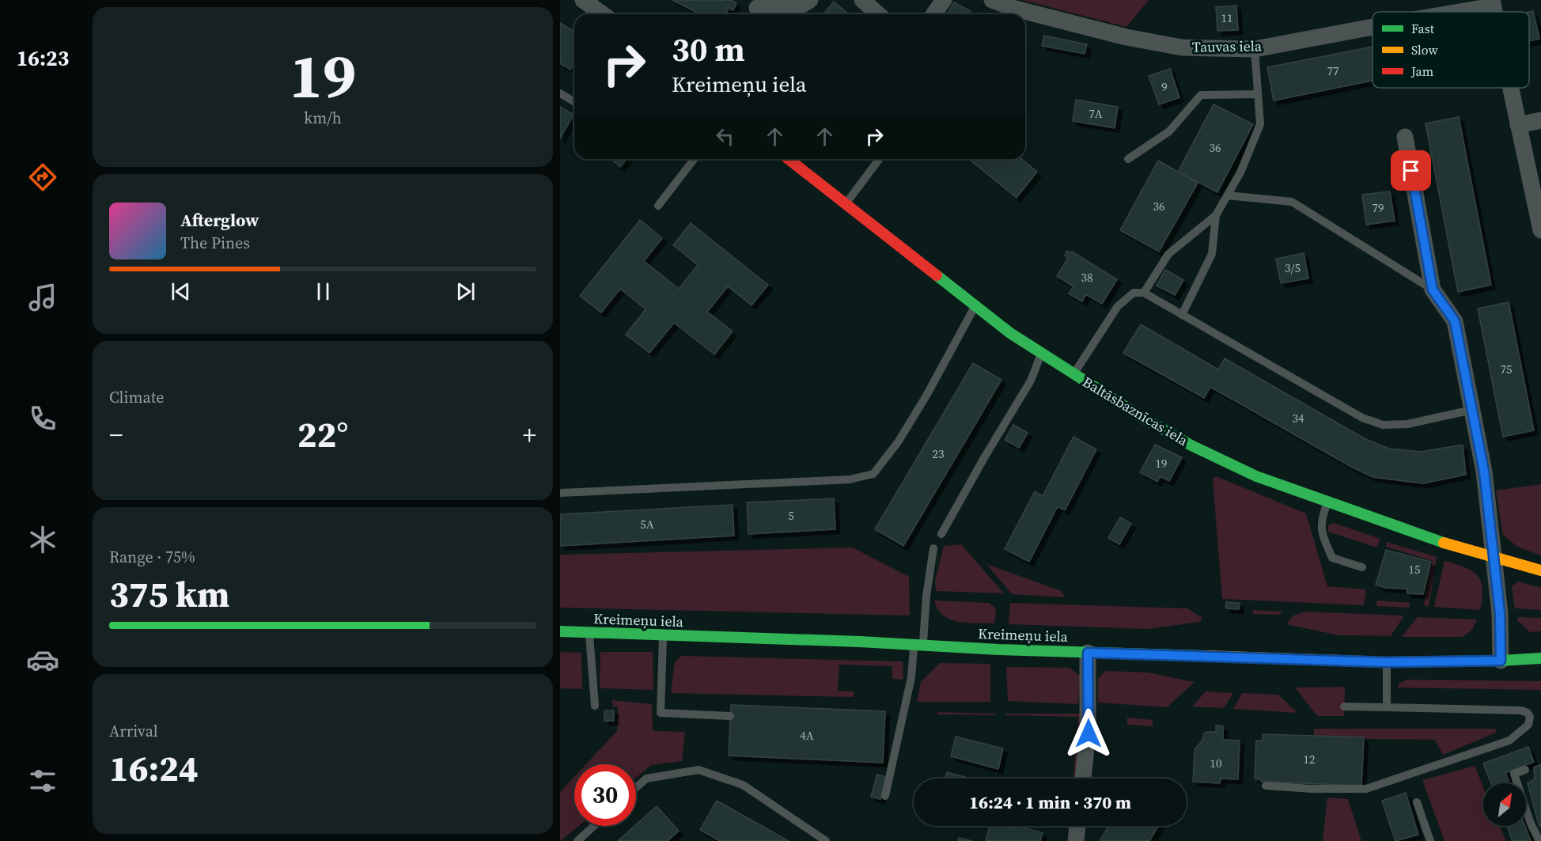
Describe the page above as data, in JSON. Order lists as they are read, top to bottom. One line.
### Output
{"streets":{"main road":["Baltāsbaznīcas iela","Kreimeņu iela"],"street":["Tauvas iela"]},"house_numbers":["11","77","9","7A","36","36","79","3/5","38","75","34","23","19","5","5A","15","4A","12","10"],"legend":["Fast","Slow","Jam"],"north":"top right","page":{"tabs":"16:23","tile":[["19","km/h"],"Climate",["Range · 75%","375 km"],["Arrival","16:24"]],"turn":["30 m","Kreimeņu iela"],"song":["Afterglow","The Pines"],"heat":["−","22°","+"],"limit":"30","trip":"16:24 · 1 min · 370 m"}}
